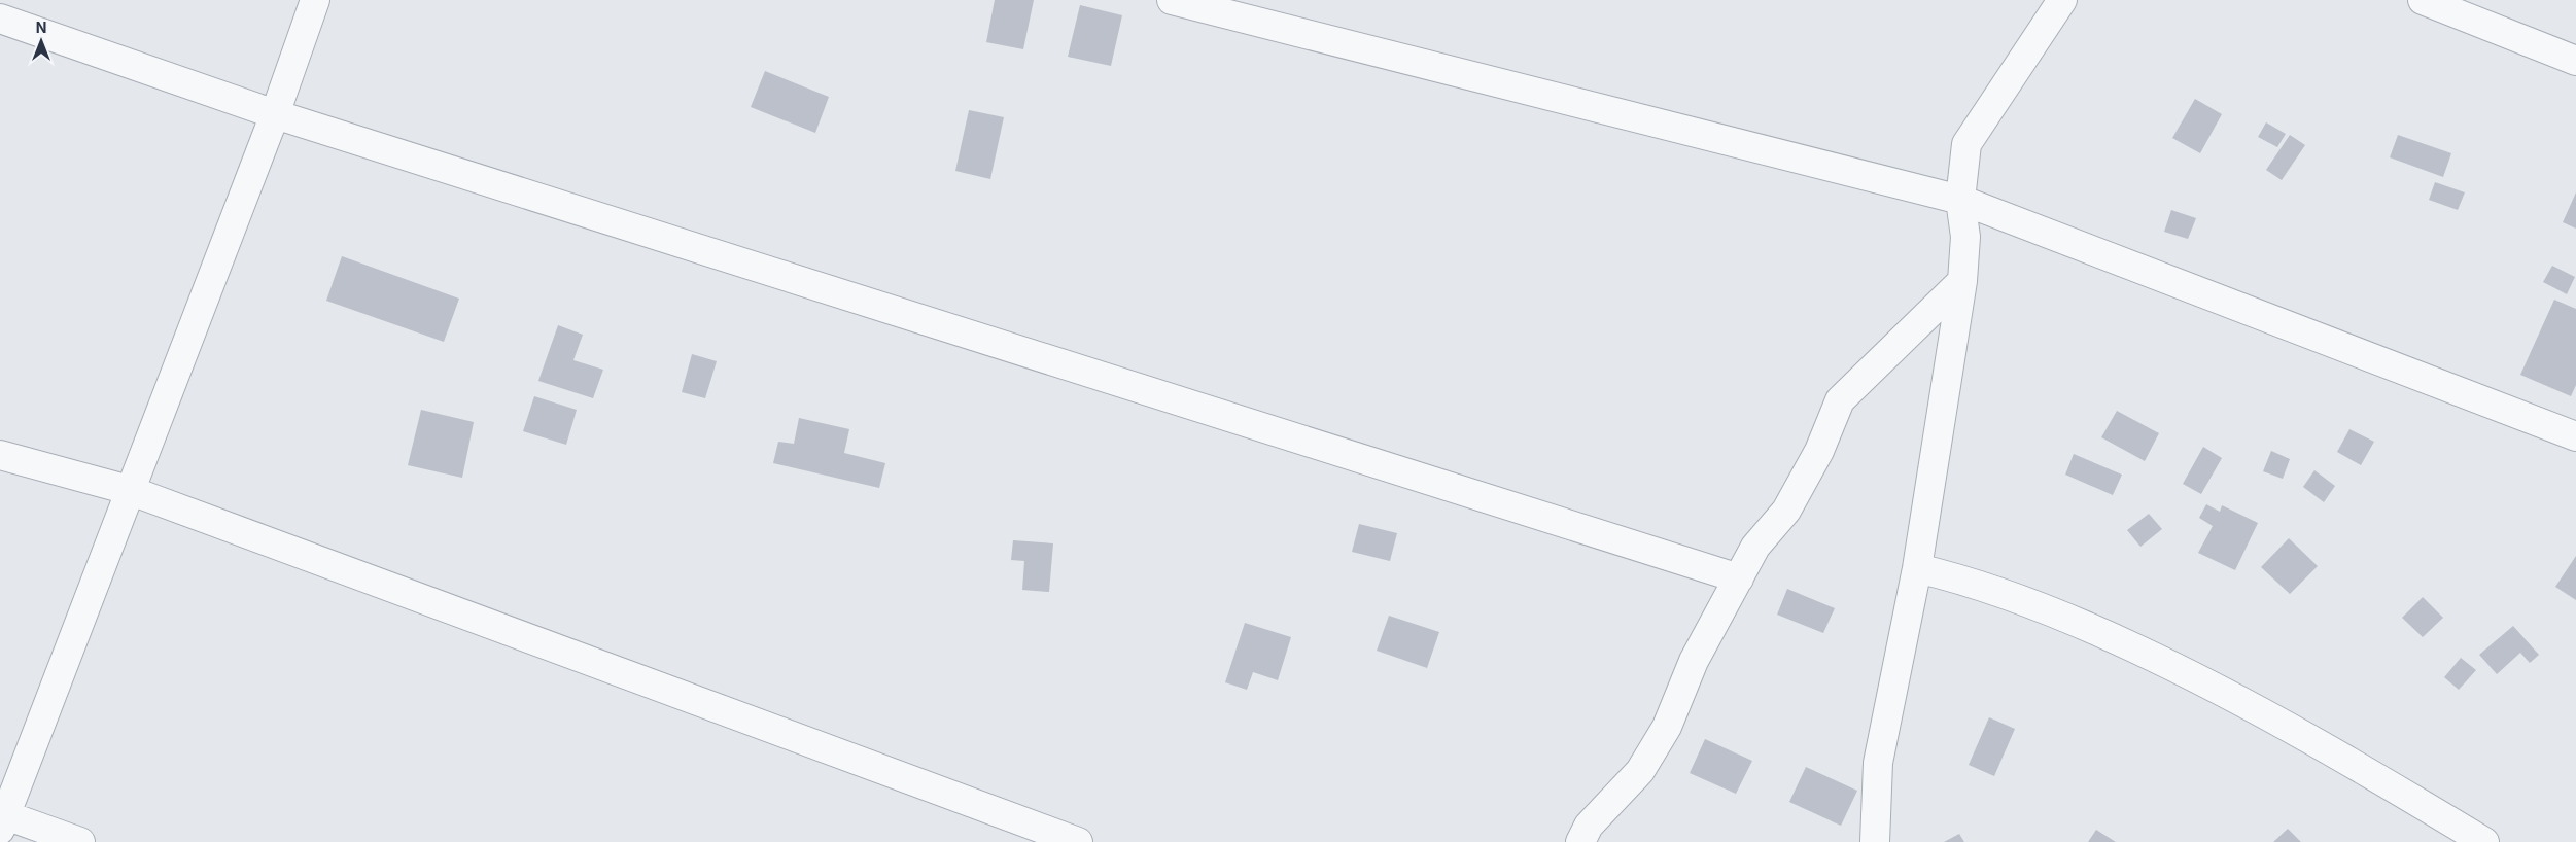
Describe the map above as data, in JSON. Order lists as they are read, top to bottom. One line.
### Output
{"north":"top"}
